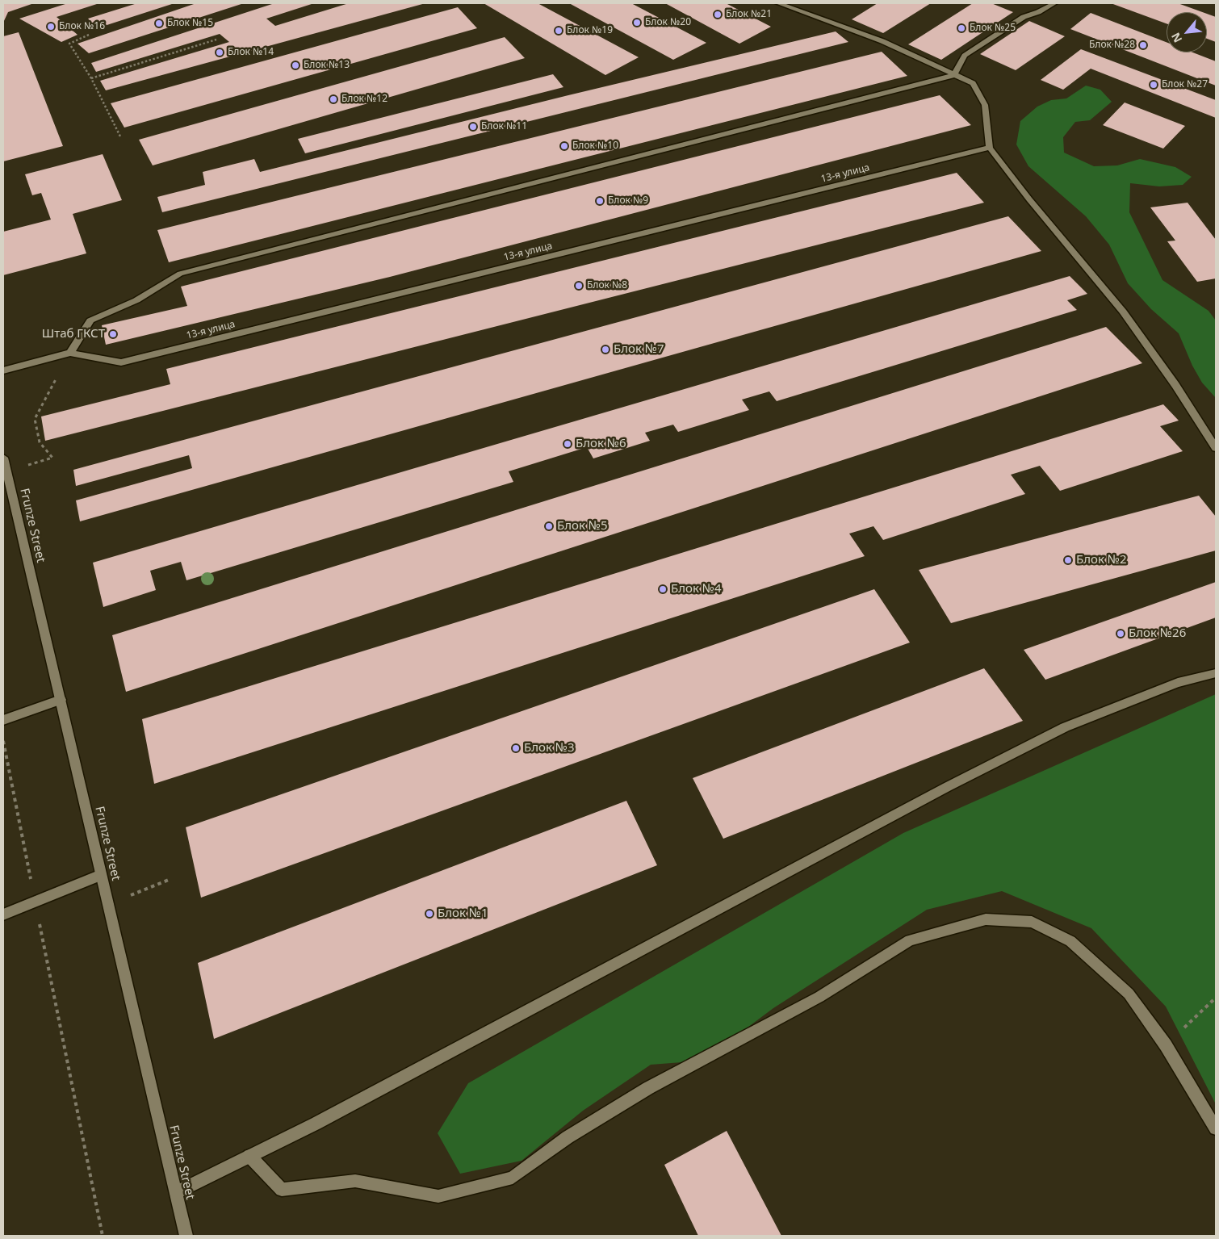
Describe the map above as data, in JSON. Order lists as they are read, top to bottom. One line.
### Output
{"streets":{"street":["13-я улица","Frunze Street"]},"places":["Блок №21","Блок №20","Блок №15","Блок №16","Блок №25","Блок №19","Блок №28","Блок №14","Блок №13","Блок №27","Блок №12","Блок №11","Блок №10","Блок №9","Блок №8","Штаб ГКСТ","Блок №7","Блок №6","Блок №5","Блок №2","Блок №4","Блок №26","Блок №3","Блок №1"],"north":"bottom left"}
